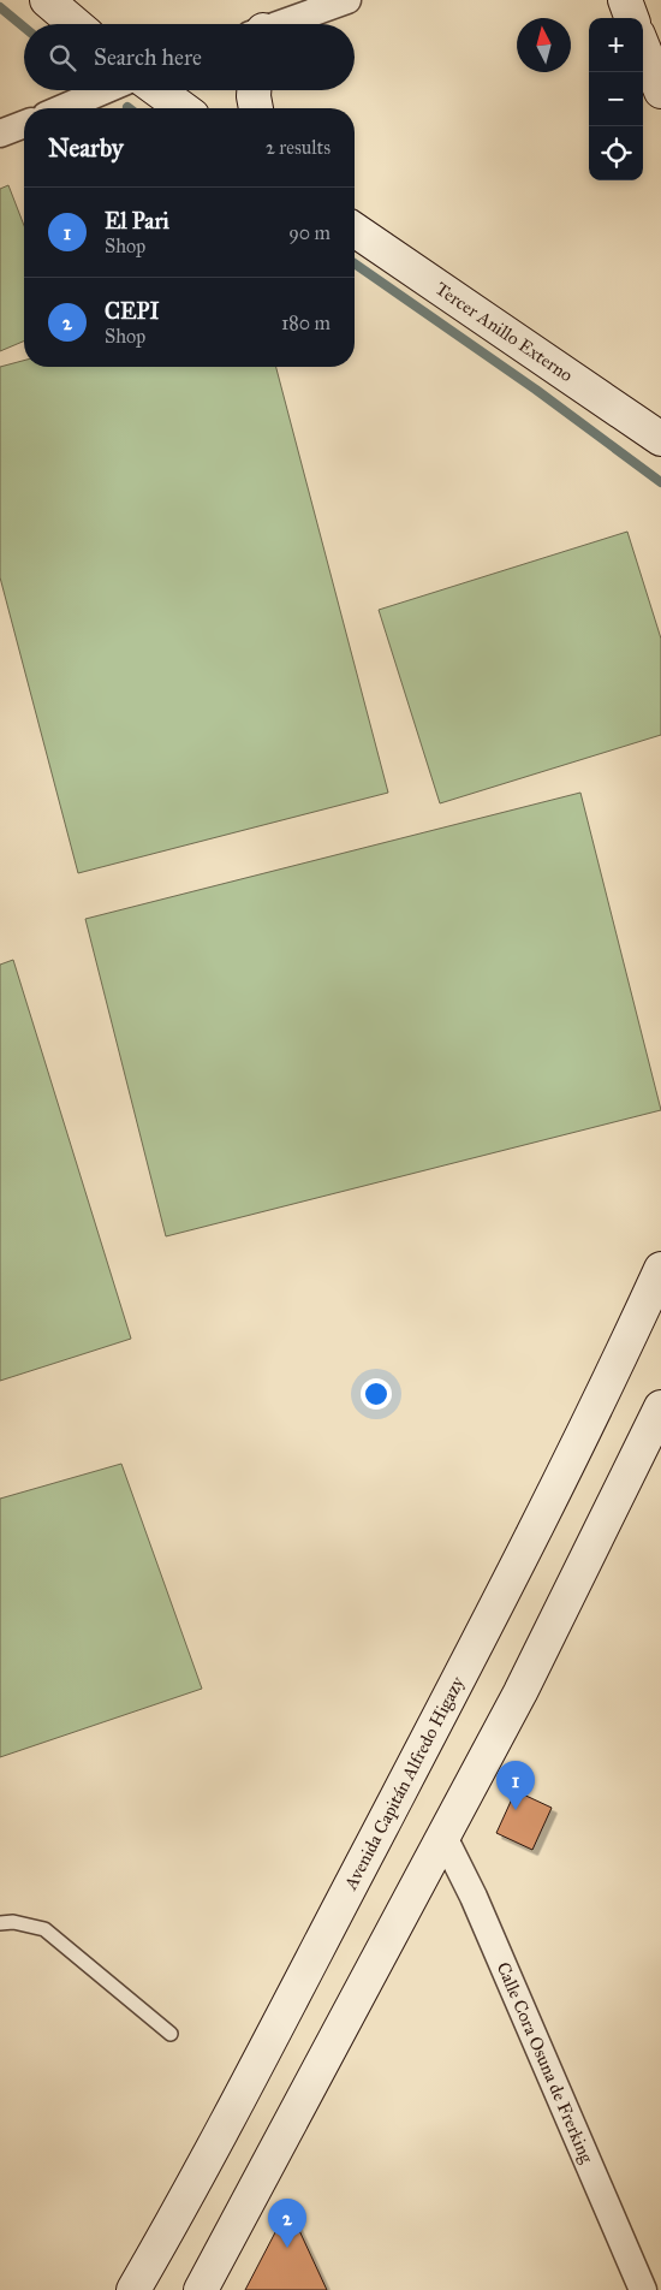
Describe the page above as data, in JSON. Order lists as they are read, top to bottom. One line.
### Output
{"streets":{"street":["Tercer Anillo Externo","Avenida Capitán Alfredo Higazy","Calle Cora Osuna de Frerking"]},"north":"top","page":{"map_buttons":["+","−"],"search":"Search here","heading":["Nearby","2 results"],"list":[{"mark":"1","name":"El Pari","note":"Shop","value":"90 m"},{"mark":"2","name":"CEPI","note":"Shop","value":"180 m"}],"pins":["1","2"]}}
